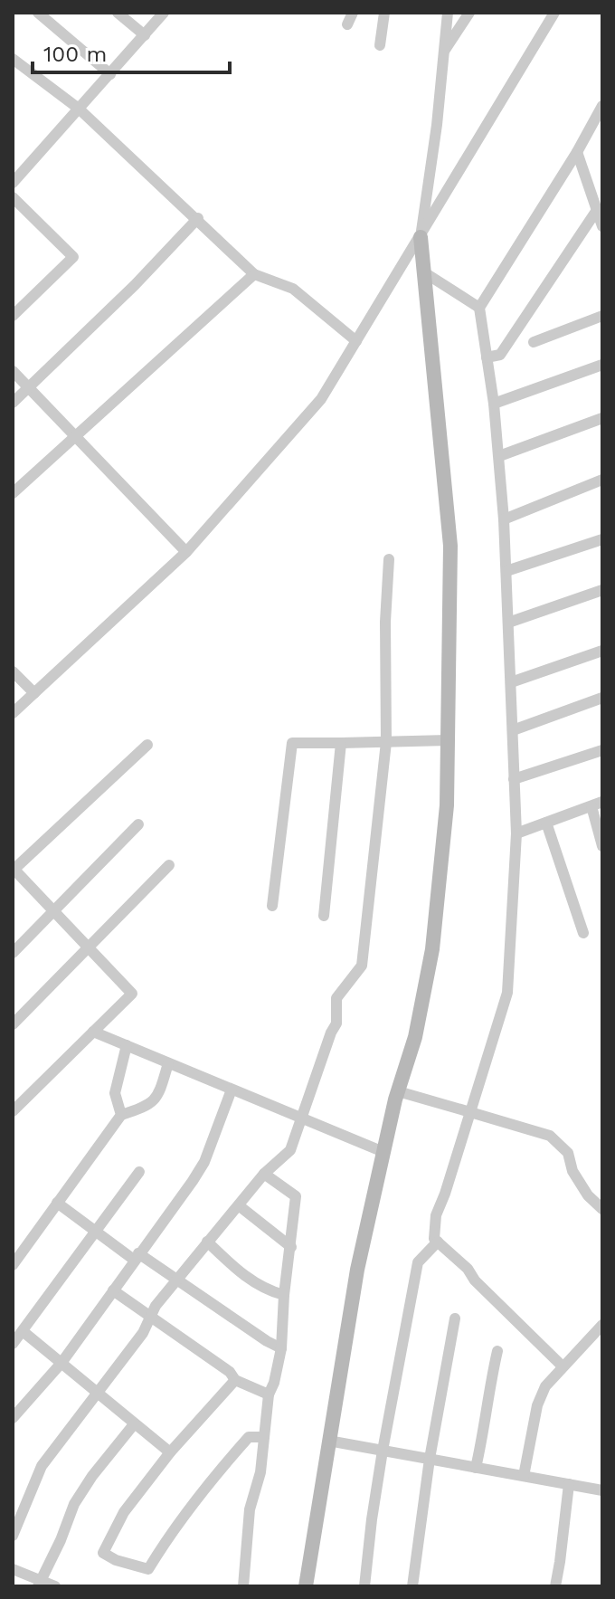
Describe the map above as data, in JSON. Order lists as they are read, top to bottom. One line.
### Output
{"scale_bar":"100 m"}
